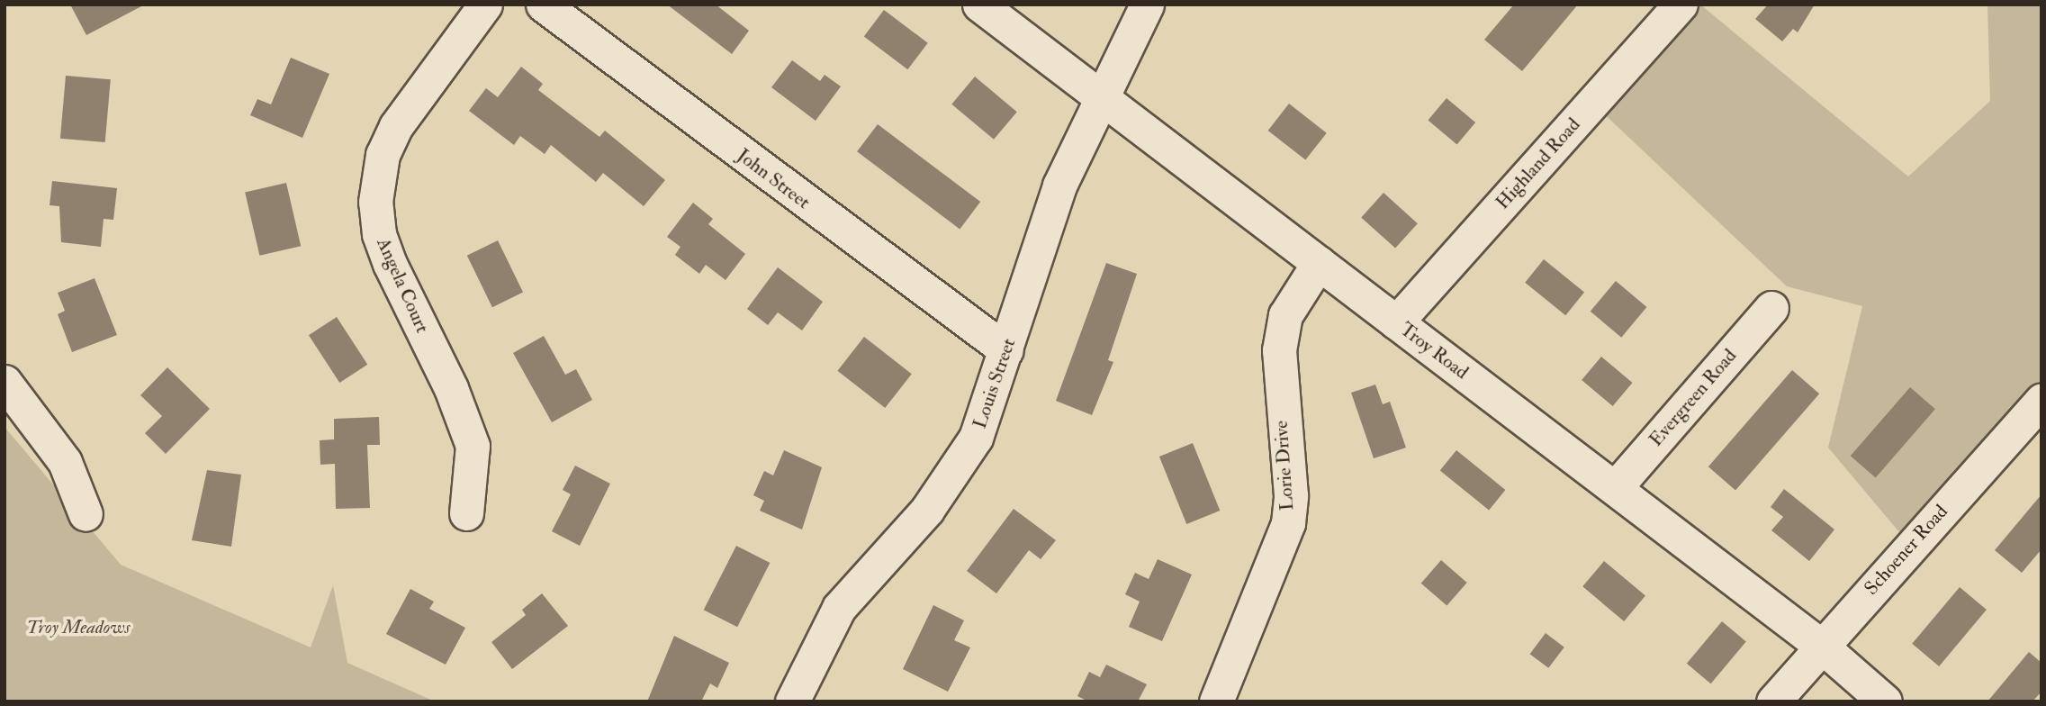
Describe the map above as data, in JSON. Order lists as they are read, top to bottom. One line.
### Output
{"streets":{"street":["Highland Road","John Street","Angela Court","Troy Road","Louis Street","Evergreen Road","Lorie Drive","Schoener Road"]},"crossings":[["Highland Road","Troy Road"],["John Street","Louis Street"],["Troy Road","Louis Street"],["Troy Road","Evergreen Road"],["Troy Road","Lorie Drive"],["Troy Road","Schoener Road"]],"parks":["Troy Meadows"]}
